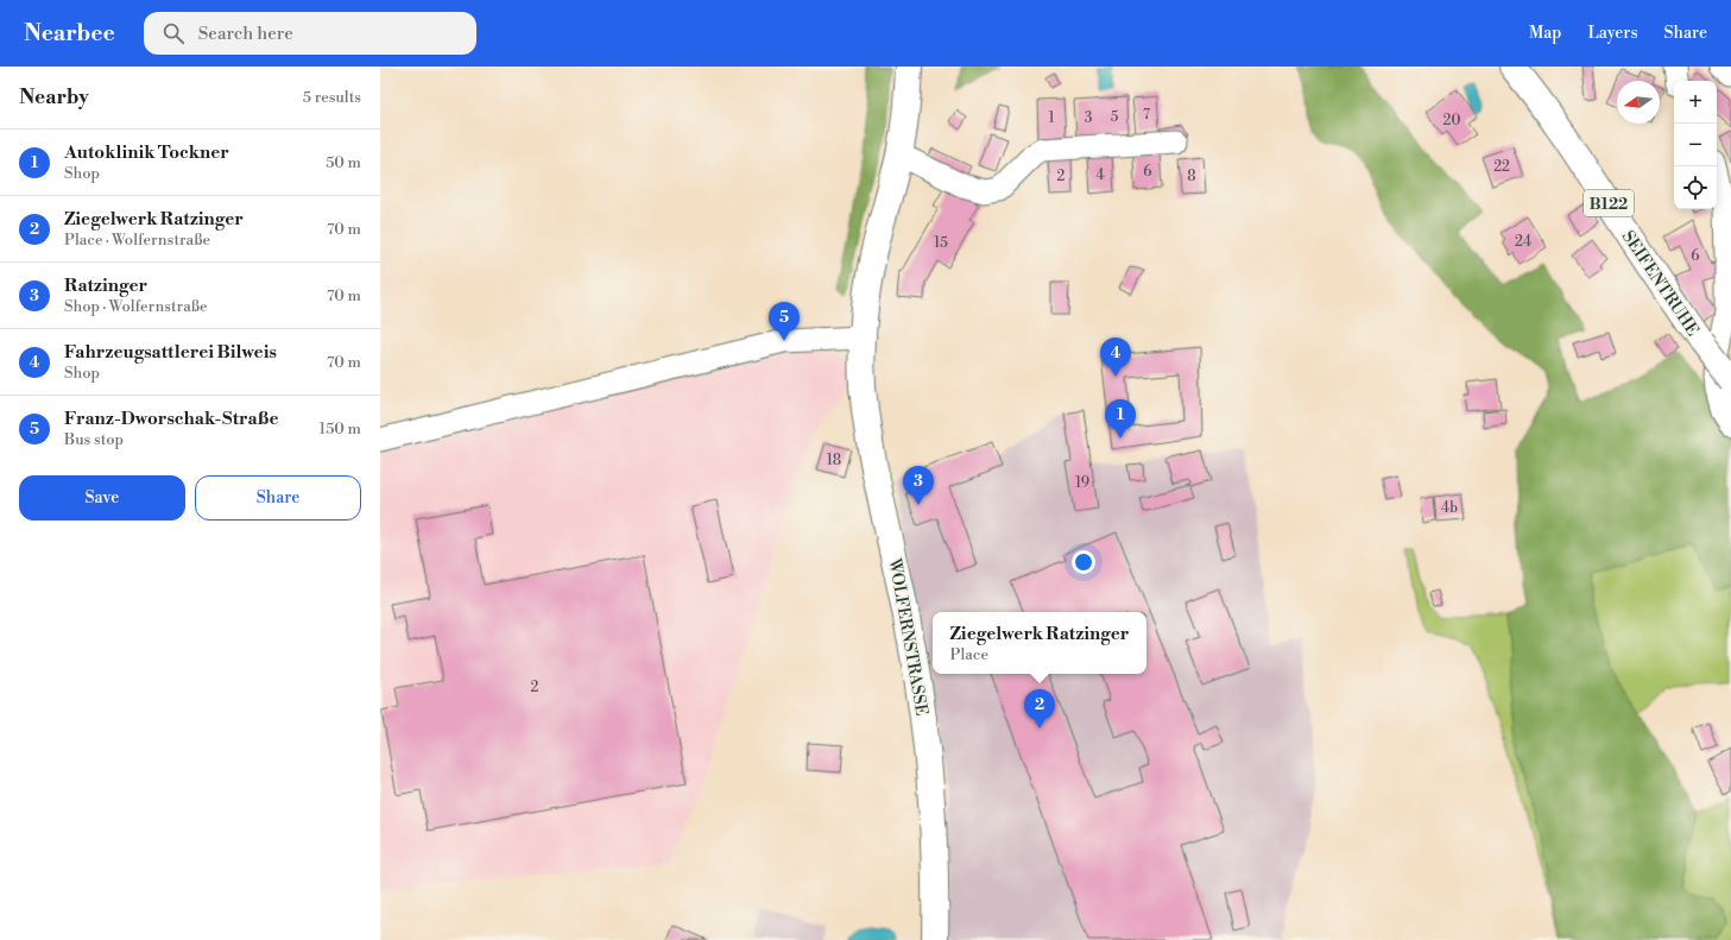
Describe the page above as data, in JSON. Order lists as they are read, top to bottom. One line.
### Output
{"streets":{"main road":["B122","SEIFENTRUHE","WOLFERNSTRASSE"]},"house_numbers":["7","5","1","3","20","22","6","4","2","8","24","15","6","18","19","4b","2"],"north":"left","page":{"header":"Nearbee","search":"Search here","nav":["Map","Layers","Share"],"heading":["Nearby","5 results"],"map_buttons":["+","−"],"list":[{"mark":"1","name":"Autoklinik Tockner","note":"Shop","value":"50 m"},{"mark":"2","name":"Ziegelwerk Ratzinger","note":"Place · Wolfernstraße","value":"70 m"},{"mark":"3","name":"Ratzinger","note":"Shop · Wolfernstraße","value":"70 m"},{"mark":"4","name":"Fahrzeugsattlerei Bilweis","note":"Shop","value":"70 m"},{"mark":"5","name":"Franz-Dworschak-Straße","note":"Bus stop","value":"150 m"}],"pins":["5","4","1","3","2"],"buttons":["Save","Share"],"popup":["Ziegelwerk Ratzinger","Place"]}}
